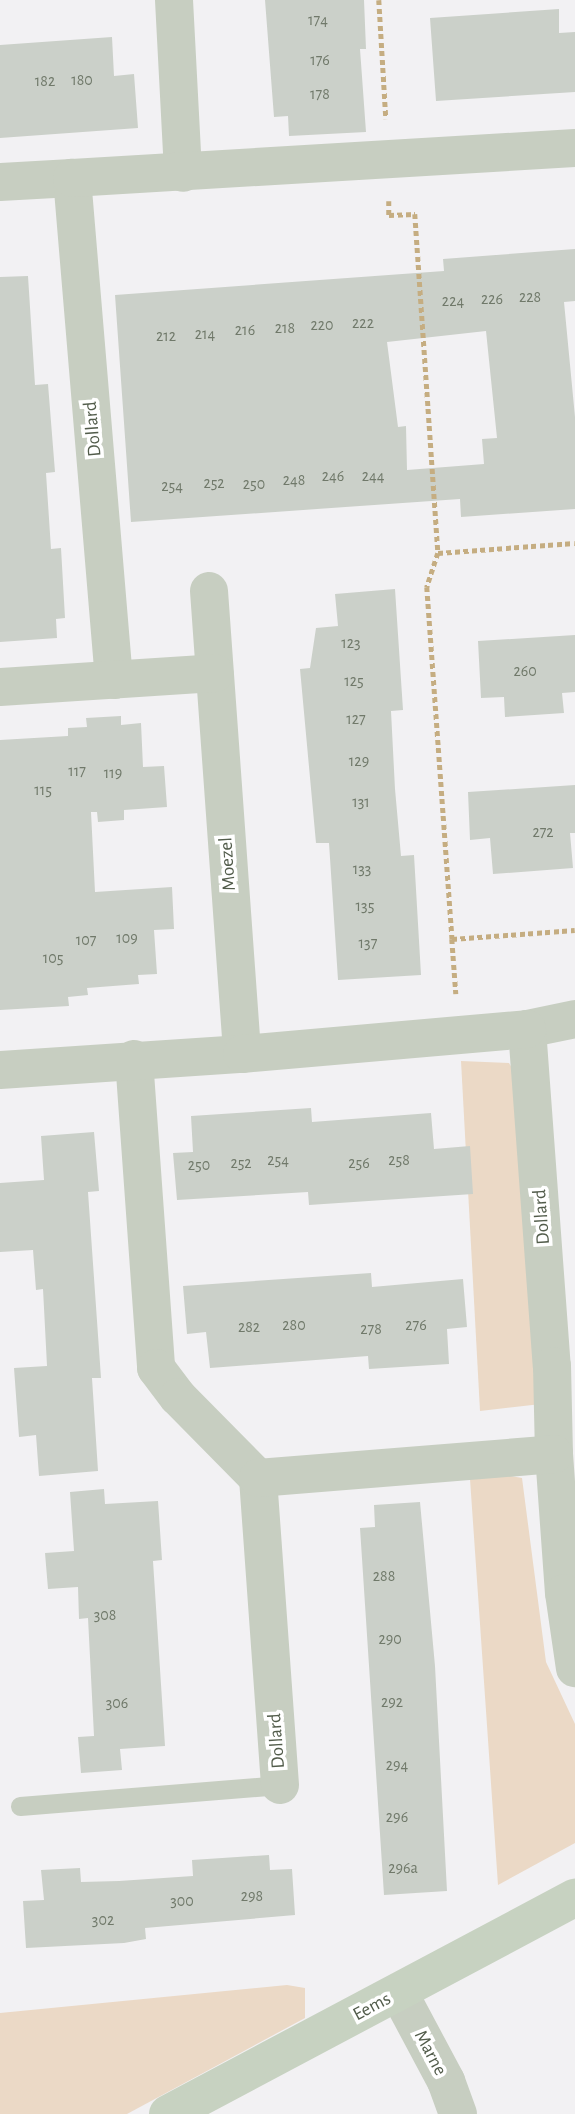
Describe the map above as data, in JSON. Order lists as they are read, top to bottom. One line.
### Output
{"streets":{"street":["Dollard","Moezel","Eems","Marne"]},"crossings":[["Eems","Marne"]],"house_numbers":["174","176","180","182","178","228","226","224","222","220","218","216","214","212","246","244","248","252","250","254","123","260","125","127","129","117","119","115","131","272","133","135","109","107","137","105","254","258","252","256","250","280","276","282","278","288","308","290","292","306","294","296","296a","298","300","302"]}
